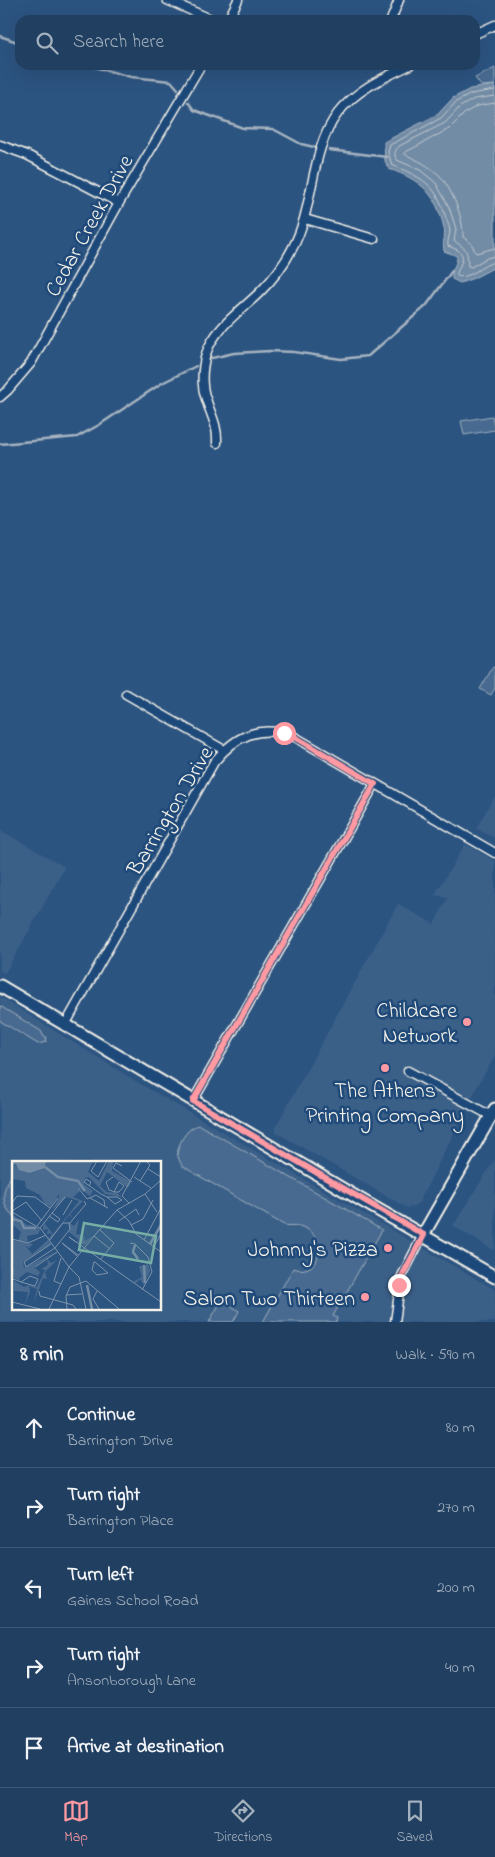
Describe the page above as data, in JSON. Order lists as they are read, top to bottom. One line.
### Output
{"streets":{"street":["Cedar Creek Drive","Barrington Drive"]},"places":["Childcare Network","The Athens Printing Company","Johnny's Pizza","Salon Two Thirteen"],"page":{"search":"Search here","heading":["8 min","Walk · 590 m"],"list":[["Continue","Barrington Drive","80 m"],["Turn right","Barrington Place","270 m"],["Turn left","Gaines School Road","200 m"],["Turn right","Ansonborough Lane","40 m"],"Arrive at destination"],"nav":["Map","Directions","Saved"]}}
